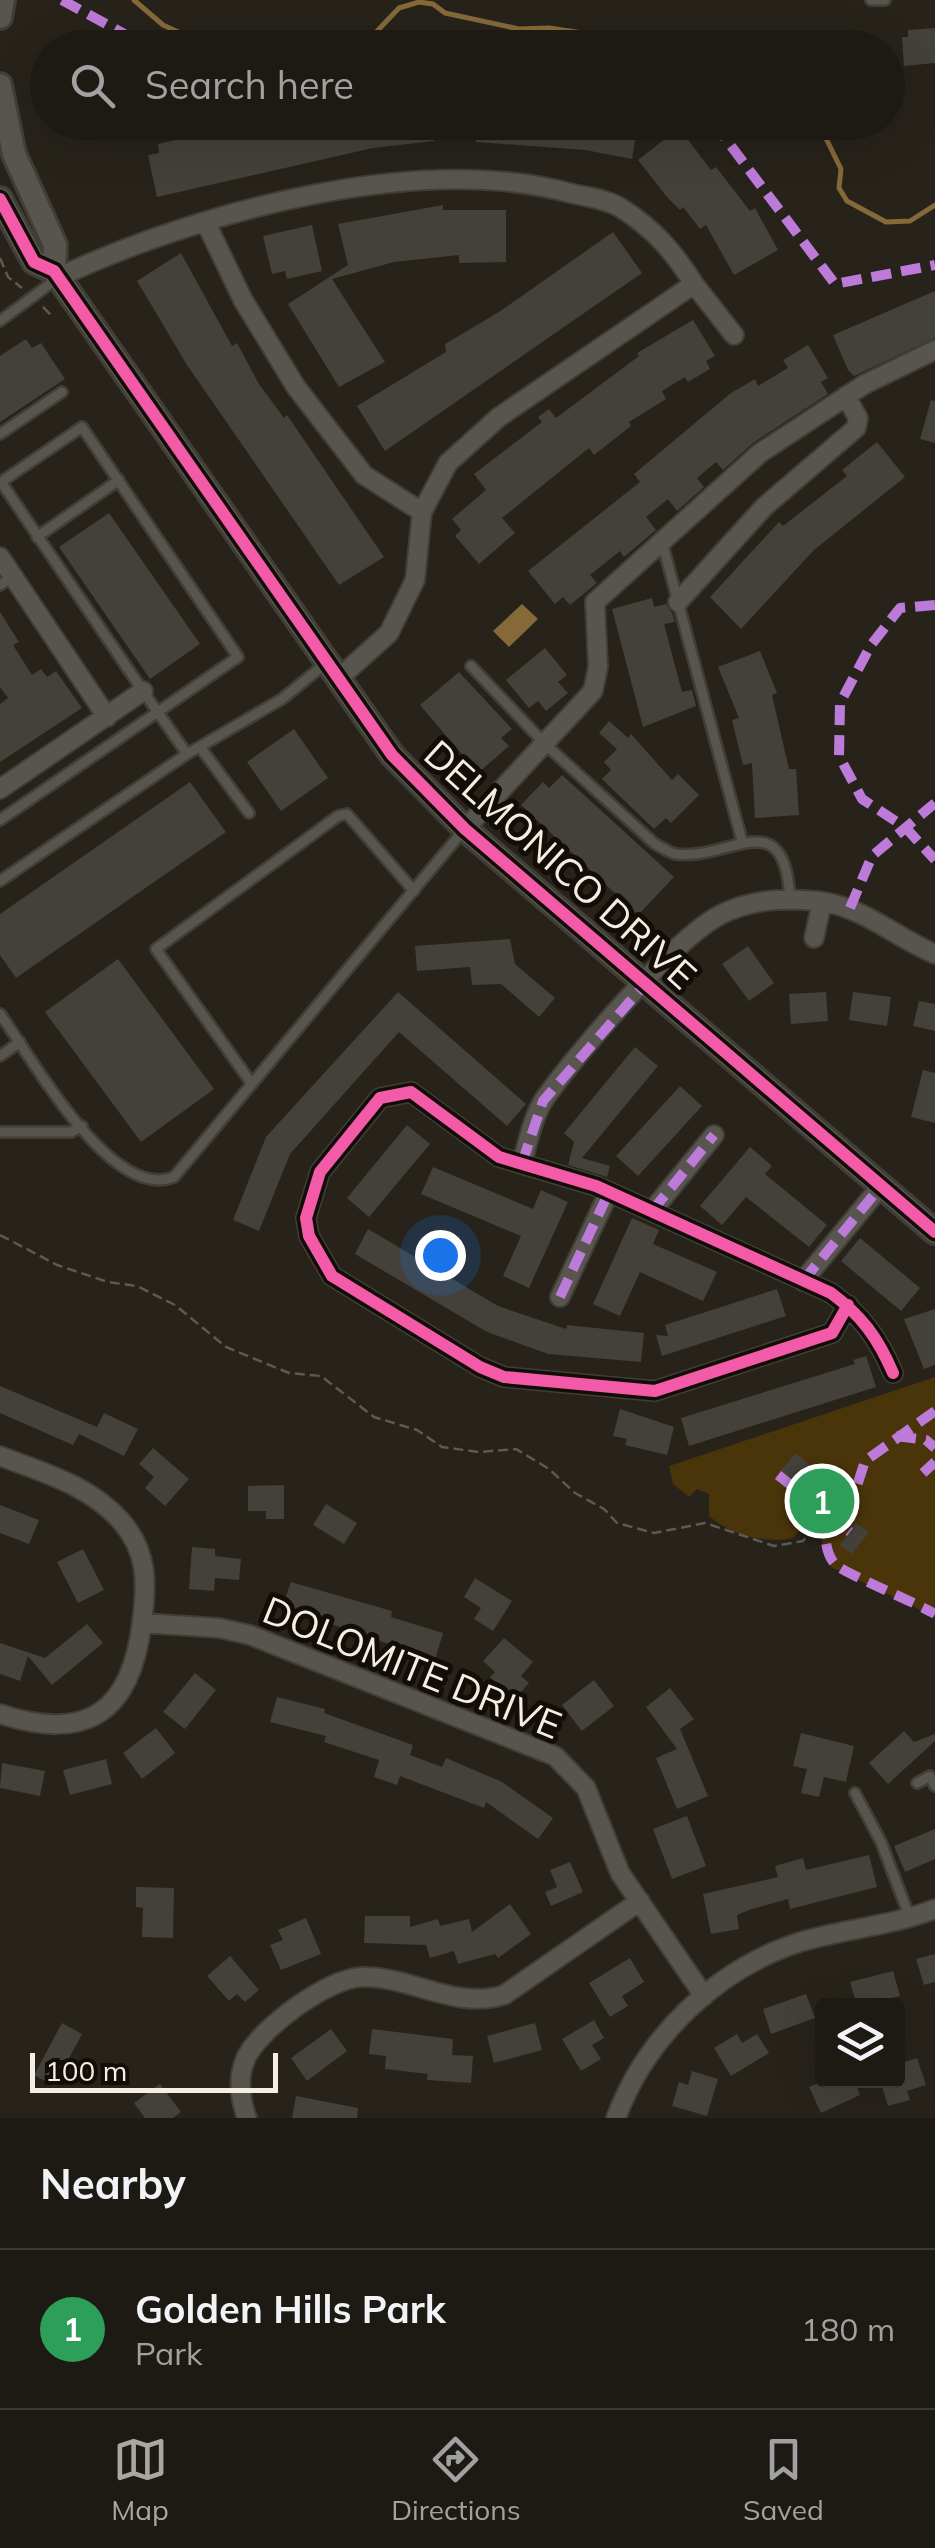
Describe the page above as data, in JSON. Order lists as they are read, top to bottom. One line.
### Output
{"streets":{"street":["DELMONICO DRIVE","DOLOMITE DRIVE"]},"scale_bar":"100 m","page":{"search":"Search here","pins":"1","scale":"100 m","heading":"Nearby","list":[{"mark":"1","name":"Golden Hills Park","note":"Park","value":"180 m"}],"nav":["Map","Directions","Saved"]}}
